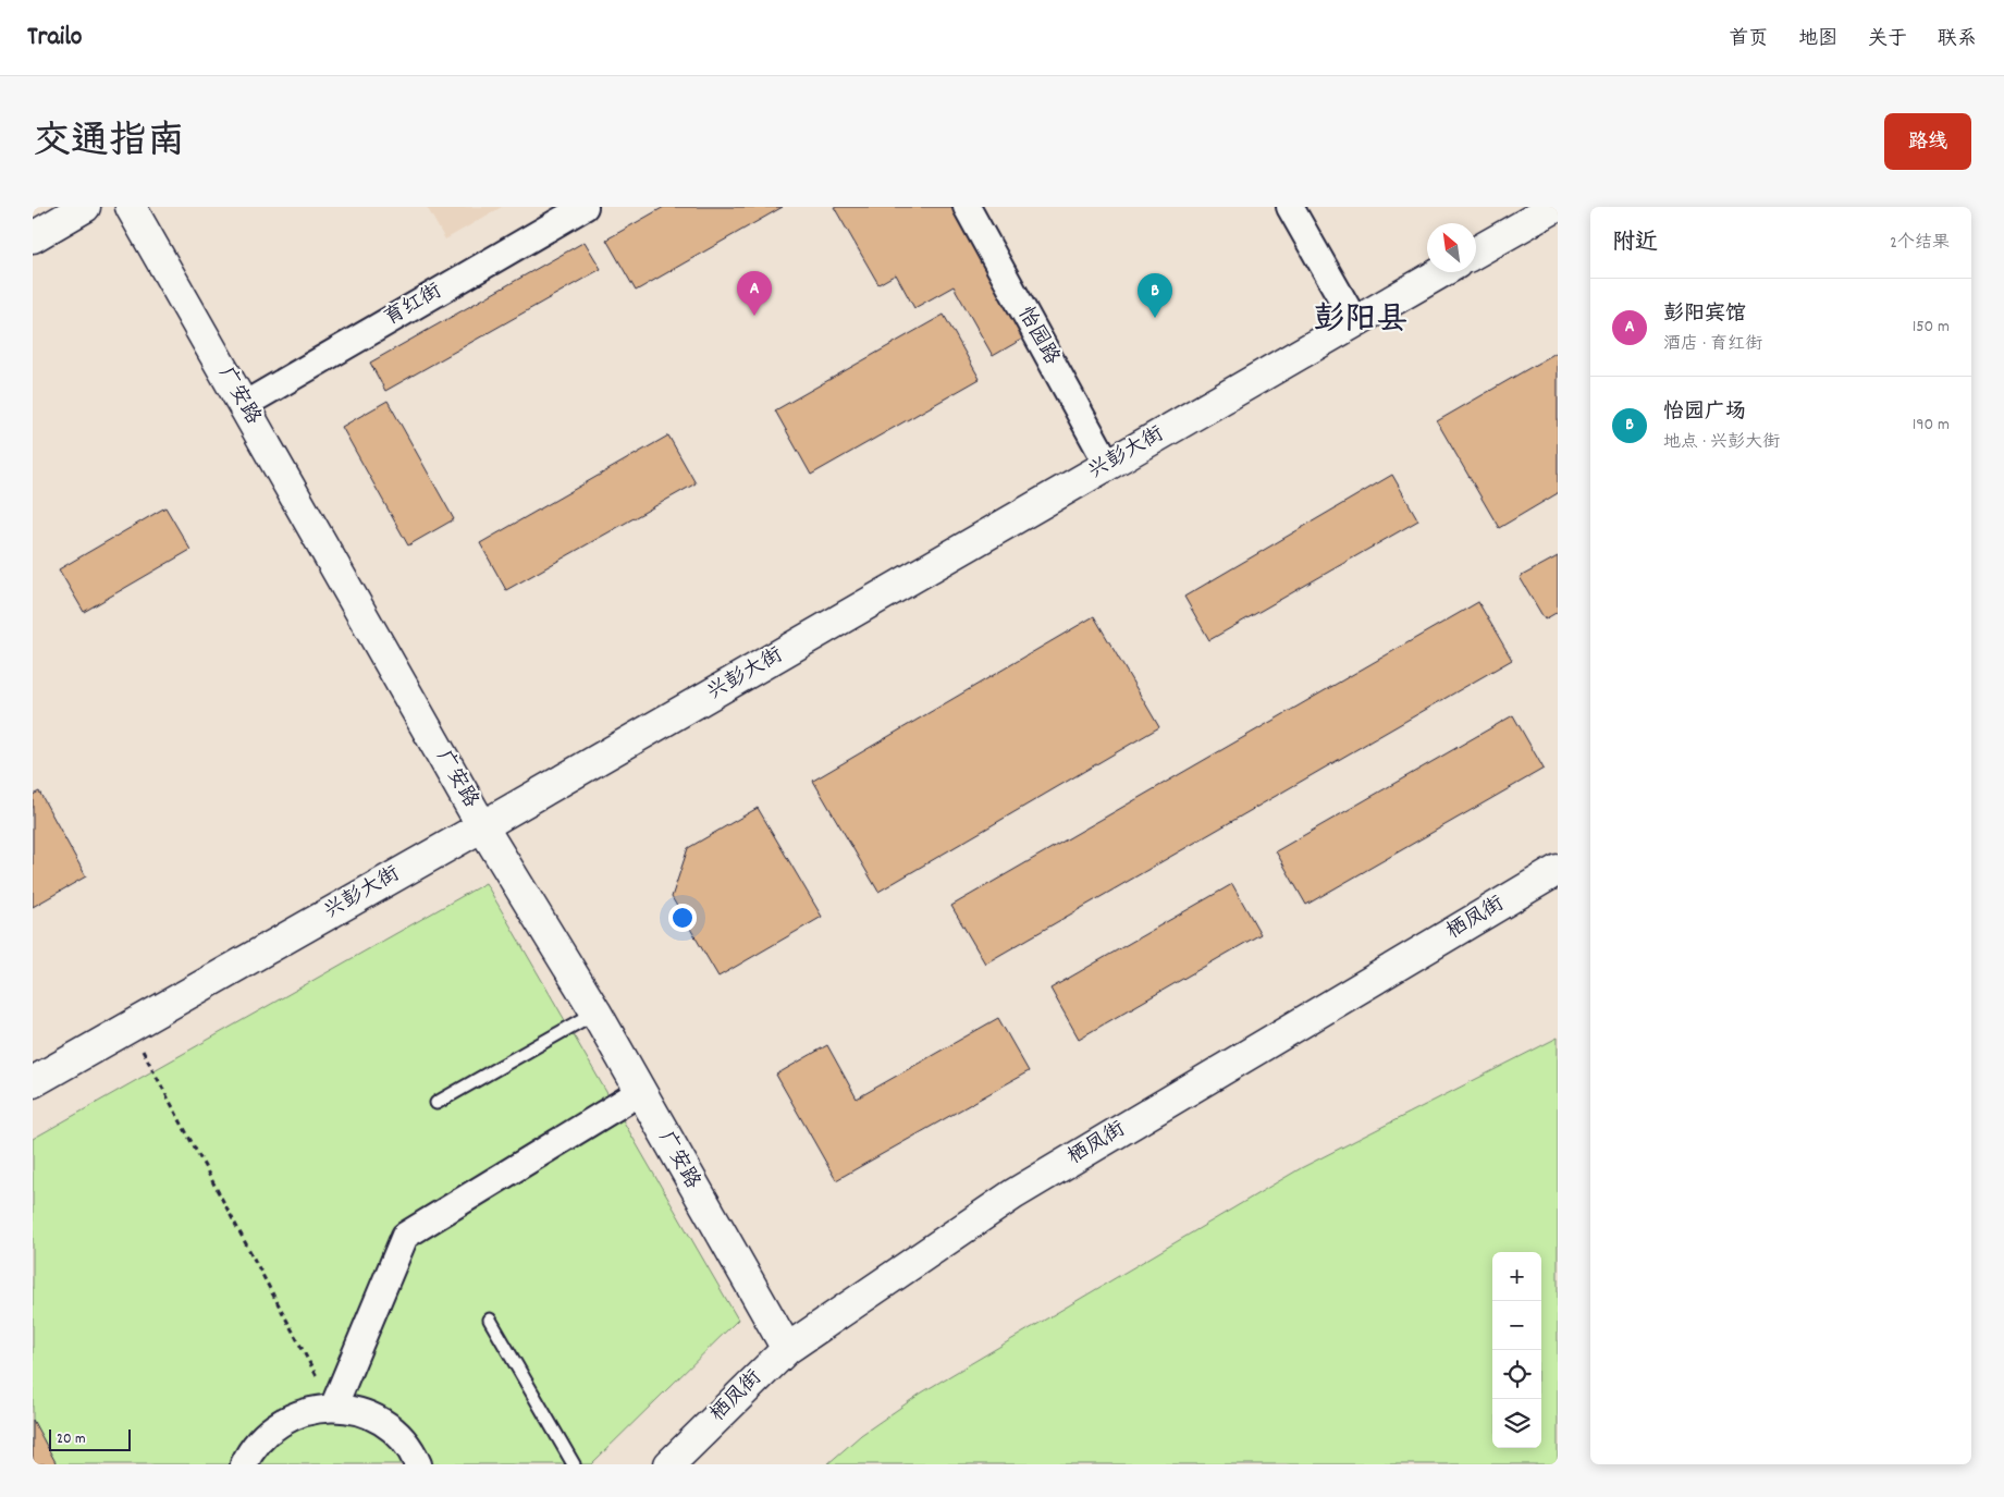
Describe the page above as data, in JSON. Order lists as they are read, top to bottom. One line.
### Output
{"streets":{"main road":["广安路","兴彭大街","栖凤街"],"street":["育红街","怡园路"]},"crossings":[["育红街","广安路"],["怡园路","兴彭大街"],["广安路","兴彭大街"],["广安路","栖凤街"]],"districts":["彭阳县"],"scale_bar":"20 m","north":"top left","page":{"header":"Trailo","nav":["首页","地图","关于","联系"],"title":"交通指南","buttons":"路线","heading":["附近","2个结果"],"pins":["A","B"],"list":[{"mark":"A","name":"彭阳宾馆","note":"酒店 · 育红街","value":"150 m"},{"mark":"B","name":"怡园广场","note":"地点 · 兴彭大街","value":"190 m"}],"map_buttons":["+","−"],"scale":"20 m"}}
